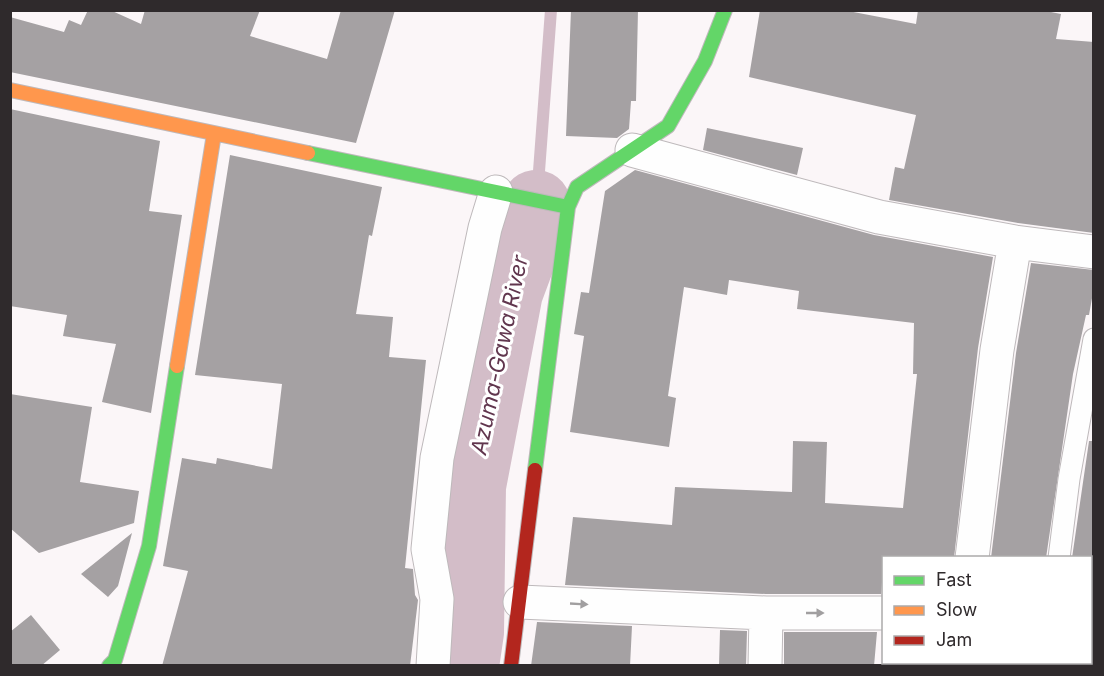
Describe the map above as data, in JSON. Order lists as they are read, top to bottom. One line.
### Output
{"water":["Azuma-Gawa River"],"legend":["Fast","Slow","Jam"]}
